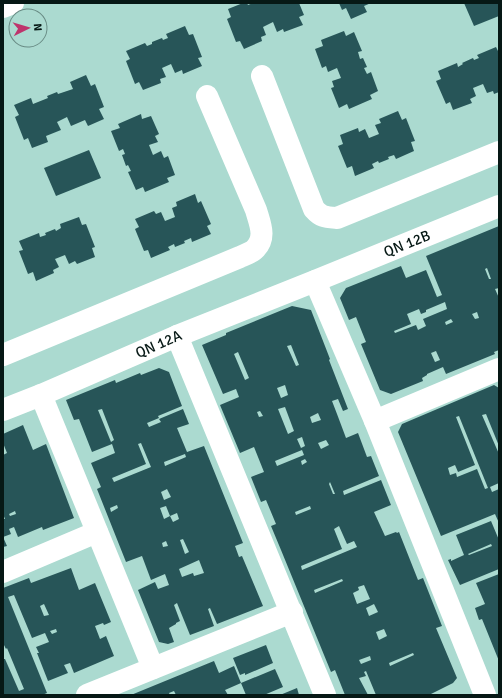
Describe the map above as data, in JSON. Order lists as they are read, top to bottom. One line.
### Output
{"streets":{"street":["QN 12B","QN 12A"]},"crossings":[["QN 12B","QN 12A"]],"north":"right"}
